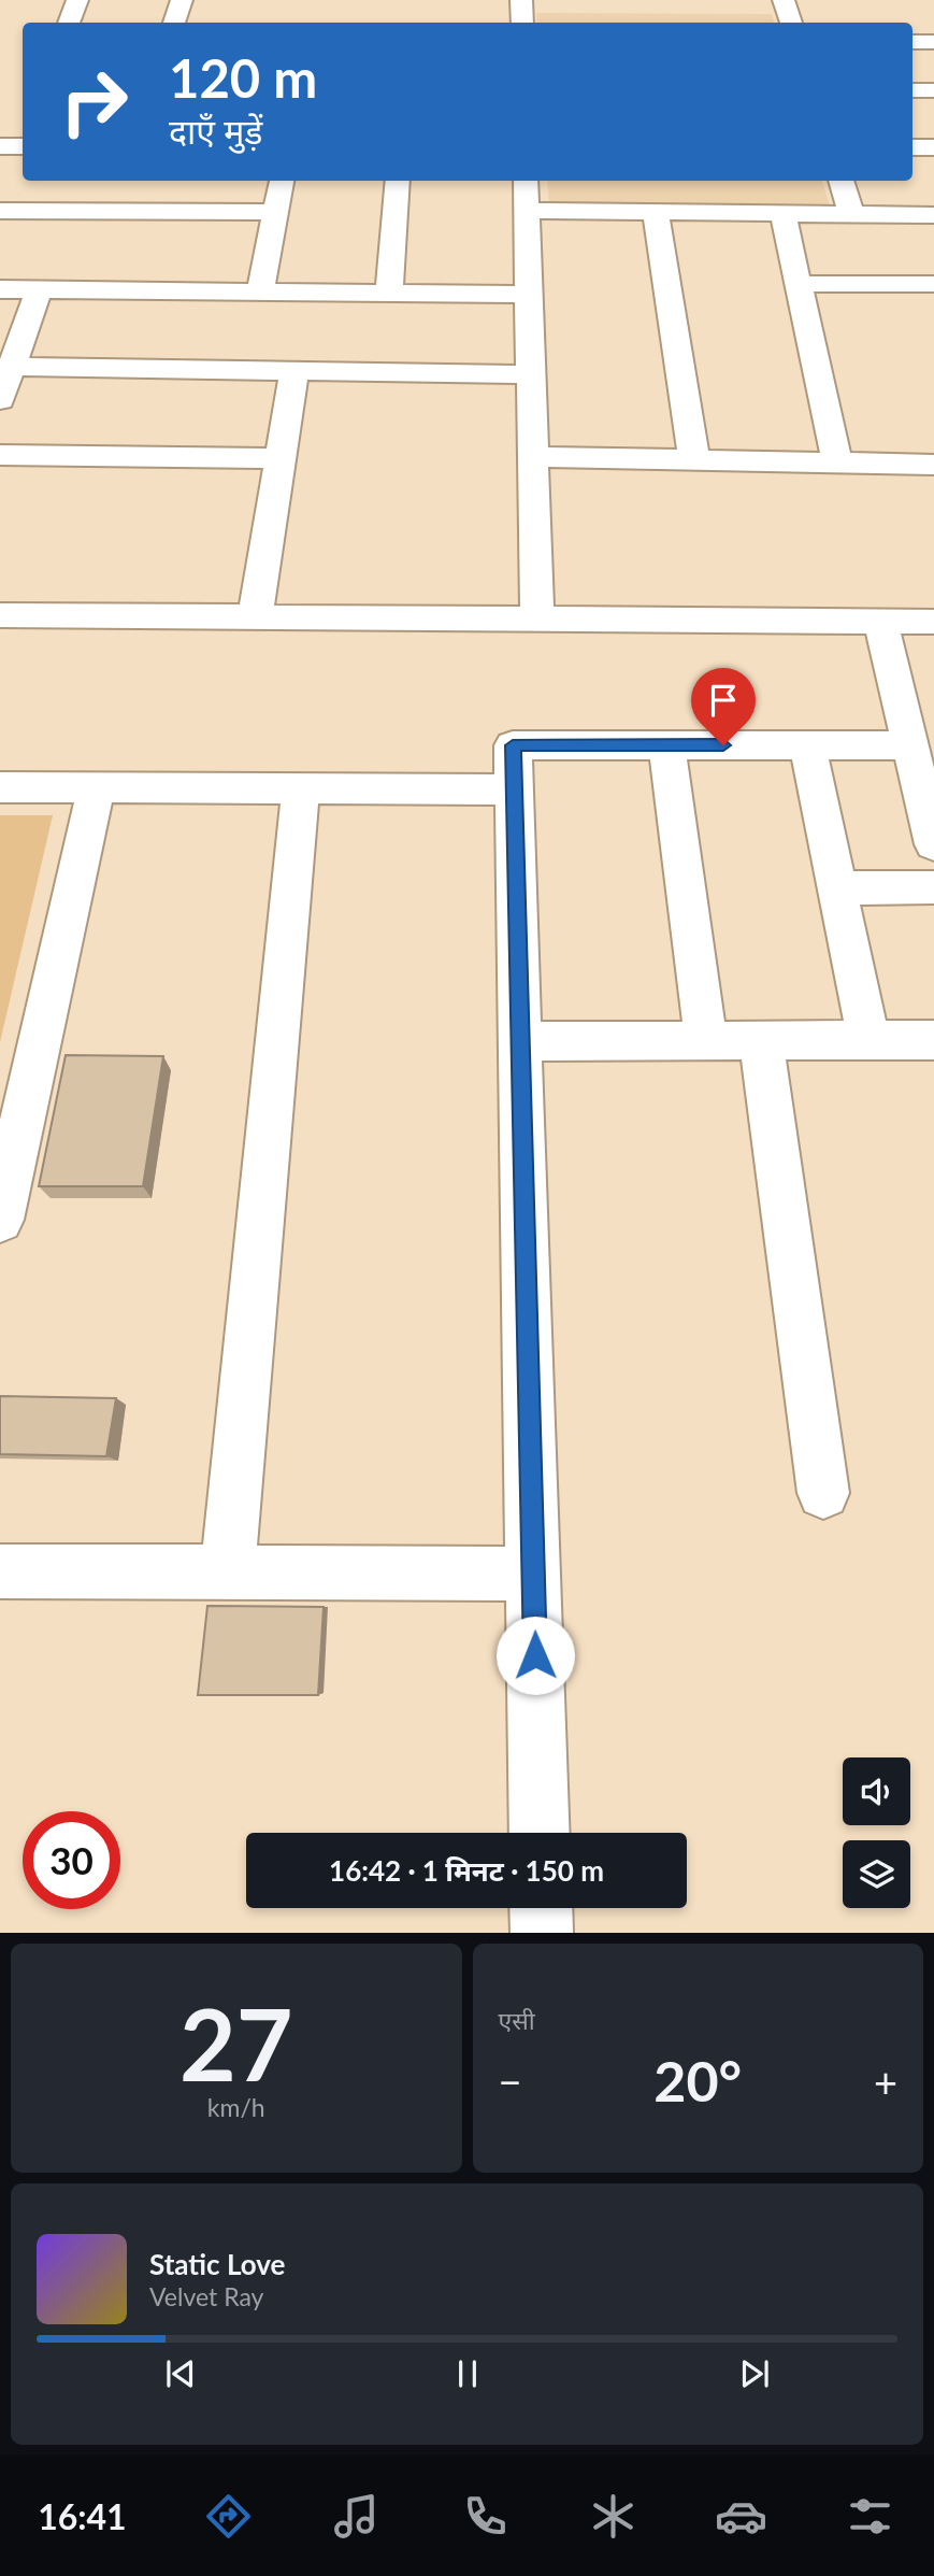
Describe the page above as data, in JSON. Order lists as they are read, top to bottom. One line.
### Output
{"page":{"turn":["120 m","दाएँ मुड़ें"],"limit":"30","trip":"16:42 · 1 मिनट · 150 m","tile":[["27","km/h"],"एसी"],"heat":["−","20°","+"],"song":["Static Love","Velvet Ray"],"tabs":"16:41"}}
